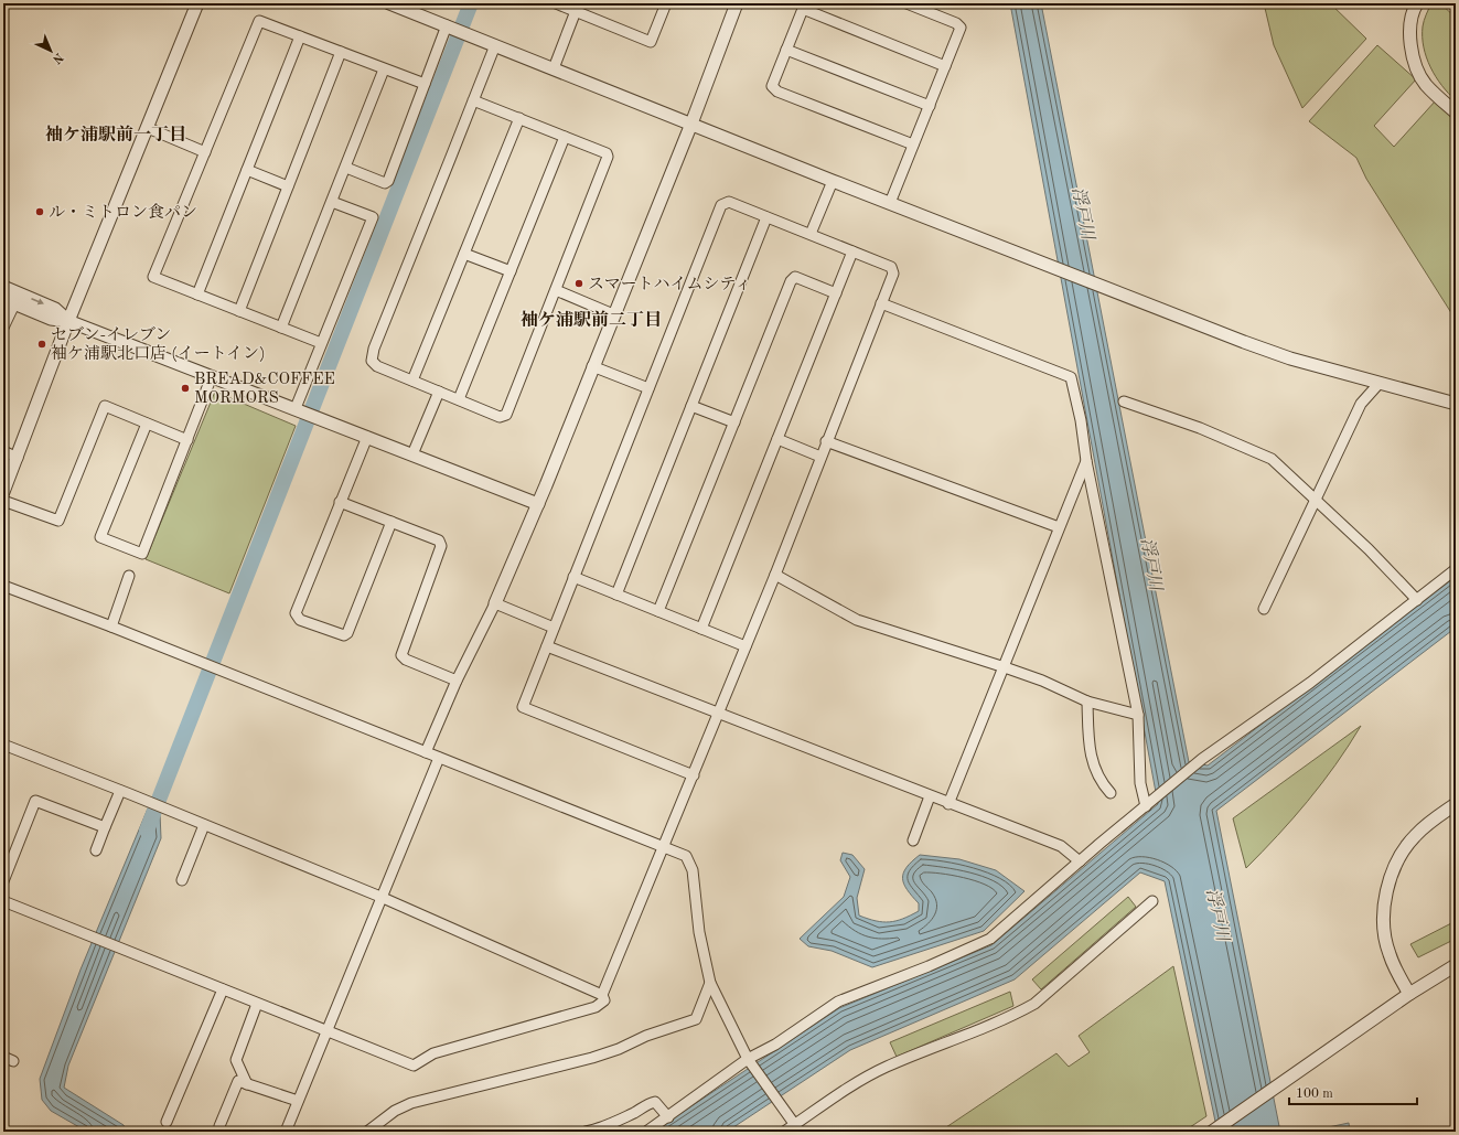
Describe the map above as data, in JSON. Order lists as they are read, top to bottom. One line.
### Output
{"districts":["袖ケ浦駅前一丁目","袖ケ浦駅前二丁目"],"water":["浮戸川"],"places":["ル・ミトロン食パン","スマートハイムシティ","セブン-イレブン 袖ケ浦駅北口店 (イートイン)","BREAD&COFFEE MORMORS"],"scale_bar":"100 m","north":"bottom right"}
